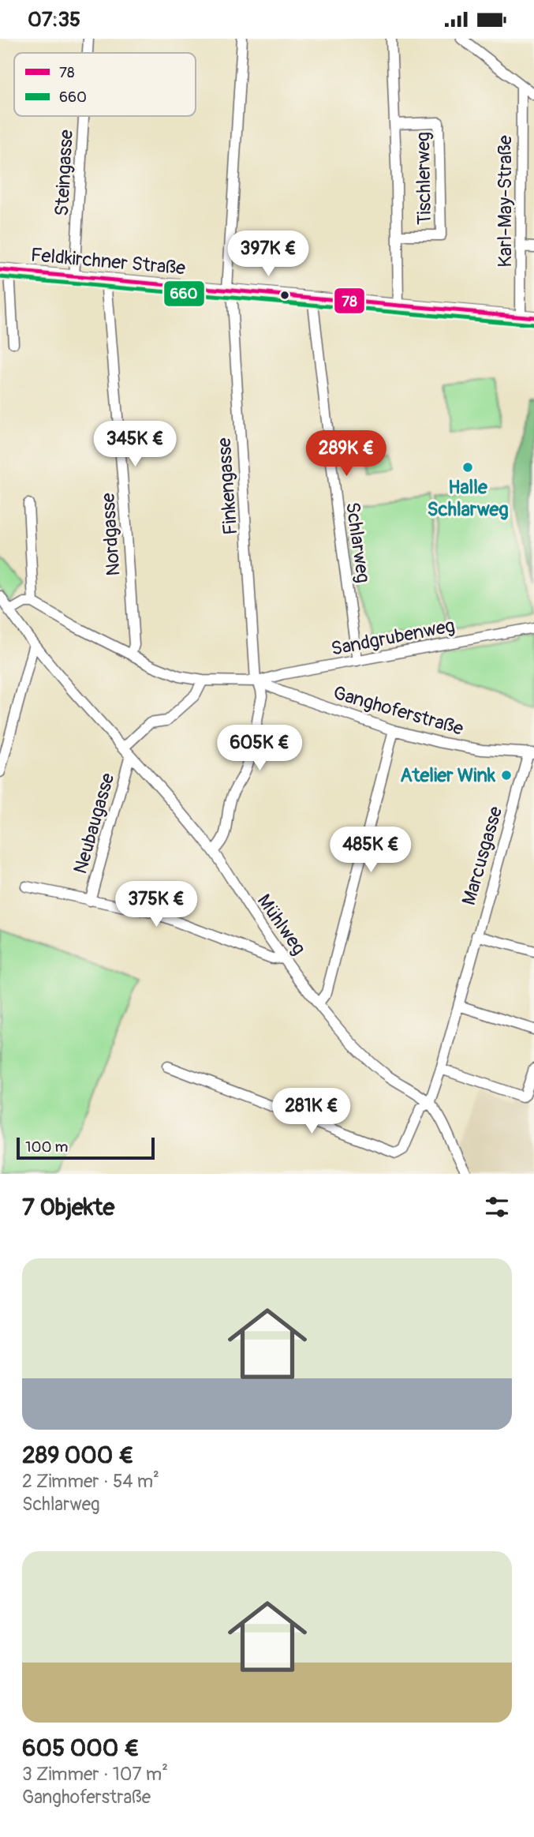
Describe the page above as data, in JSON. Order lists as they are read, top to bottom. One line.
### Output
{"streets":{"street":["Steingasse","Tischlerweg","Karl-May-Straße","Feldkirchner Straße","Finkengasse","Nordgasse","Schlarweg","Sandgrubenweg","Ganghoferstraße","Neubaugasse","Marcusgasse","Mühlweg"]},"crossings":[["Steingasse","Feldkirchner Straße"],["Tischlerweg","Feldkirchner Straße"],["Karl-May-Straße","Feldkirchner Straße"],["Feldkirchner Straße","Finkengasse"],["Feldkirchner Straße","Nordgasse"],["Feldkirchner Straße","Schlarweg"],["Finkengasse","Sandgrubenweg"],["Finkengasse","Ganghoferstraße"],["Nordgasse","Ganghoferstraße"],["Schlarweg","Sandgrubenweg"],["Sandgrubenweg","Ganghoferstraße"],["Ganghoferstraße","Marcusgasse"],["Neubaugasse","Mühlweg"],["Marcusgasse","Mühlweg"]],"places":["Halle Schlarweg","Atelier Wink"],"lines":["transit line 78","transit line 660"],"legend":["78","660"],"scale_bar":"100 m","page":{"status":"07:35","price":["397K €","345K €","289K €","605K €","485K €","375K €","281K €"],"scale":"100 m","heading":"7 Objekte","list":[{"name":"289 000 €","note":"2 Zimmer · 54 m² · Schlarweg"},{"name":"605 000 €","note":"3 Zimmer · 107 m² · Ganghoferstraße"}]}}
